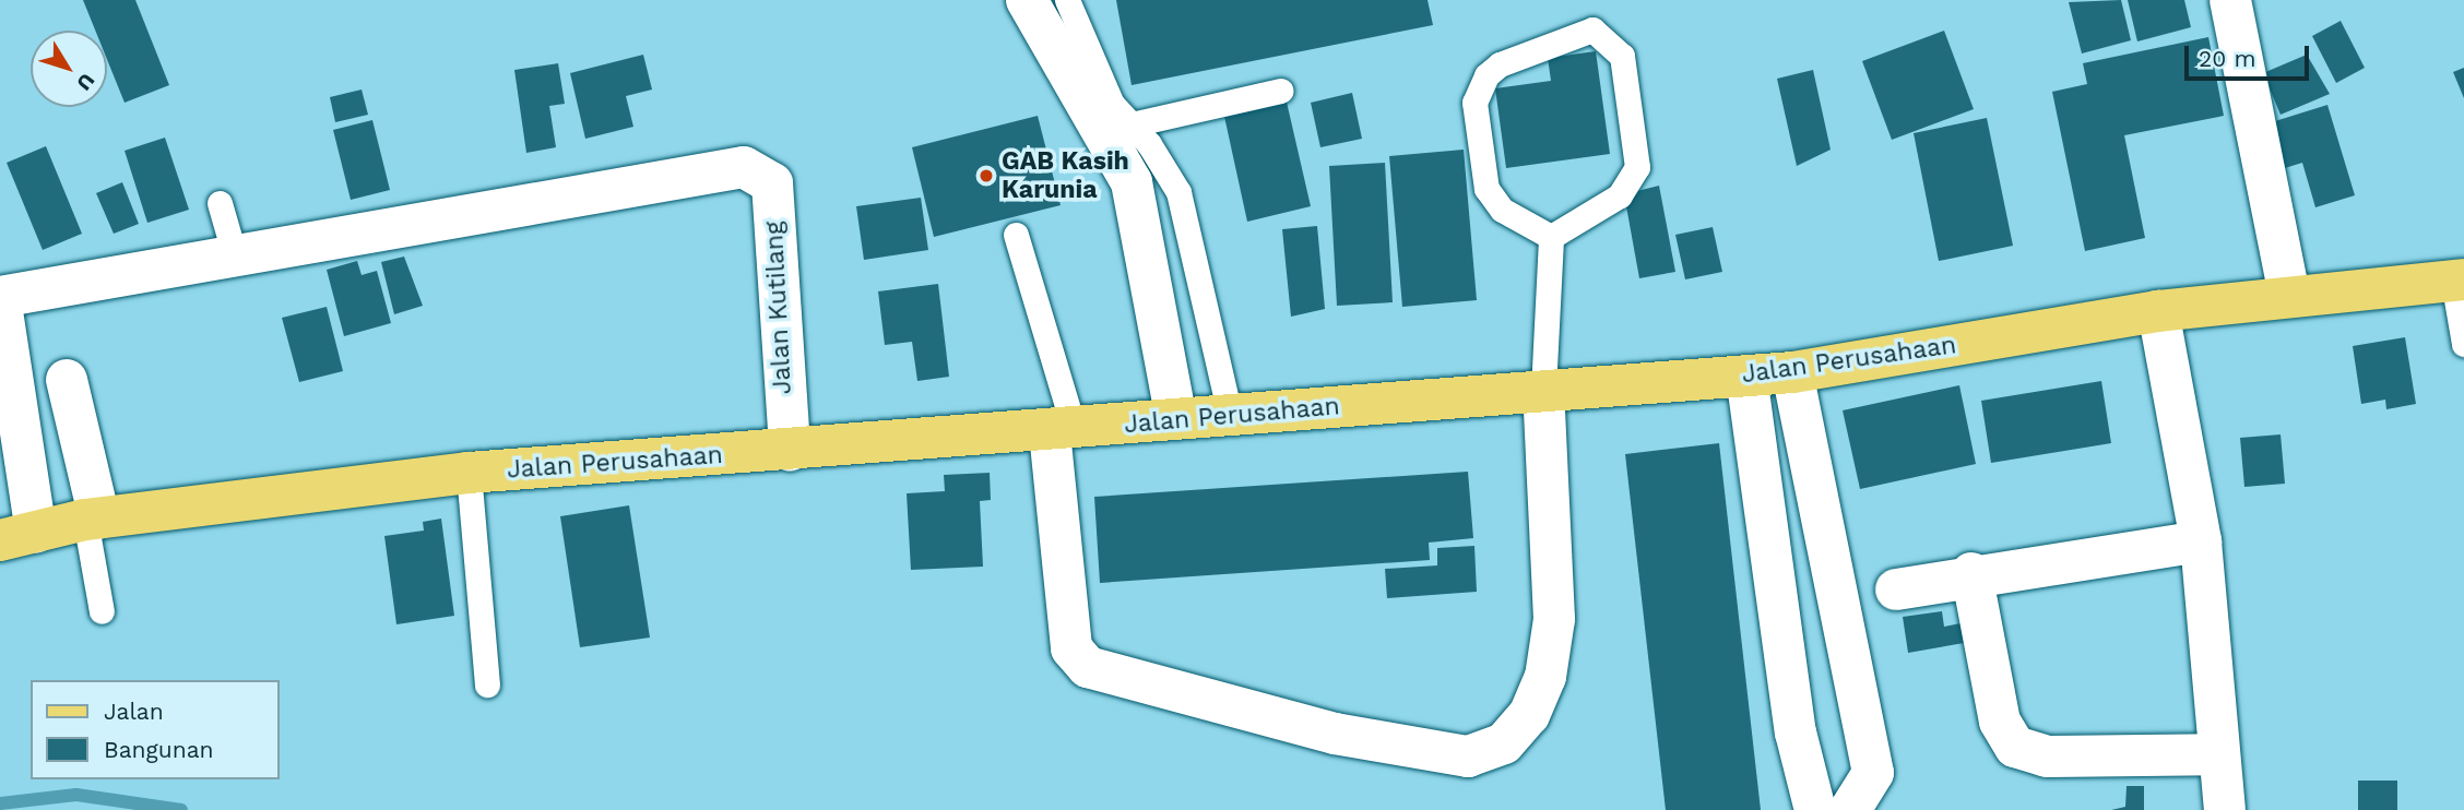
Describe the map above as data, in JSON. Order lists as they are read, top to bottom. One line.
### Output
{"streets":{"main road":["Jalan Perusahaan"],"street":["Jalan Kutilang"]},"crossings":[["Jalan Kutilang","Jalan Perusahaan"]],"places":["GAB Kasih Karunia"],"legend":["Jalan","Bangunan"],"scale_bar":"20 m","north":"bottom right"}
